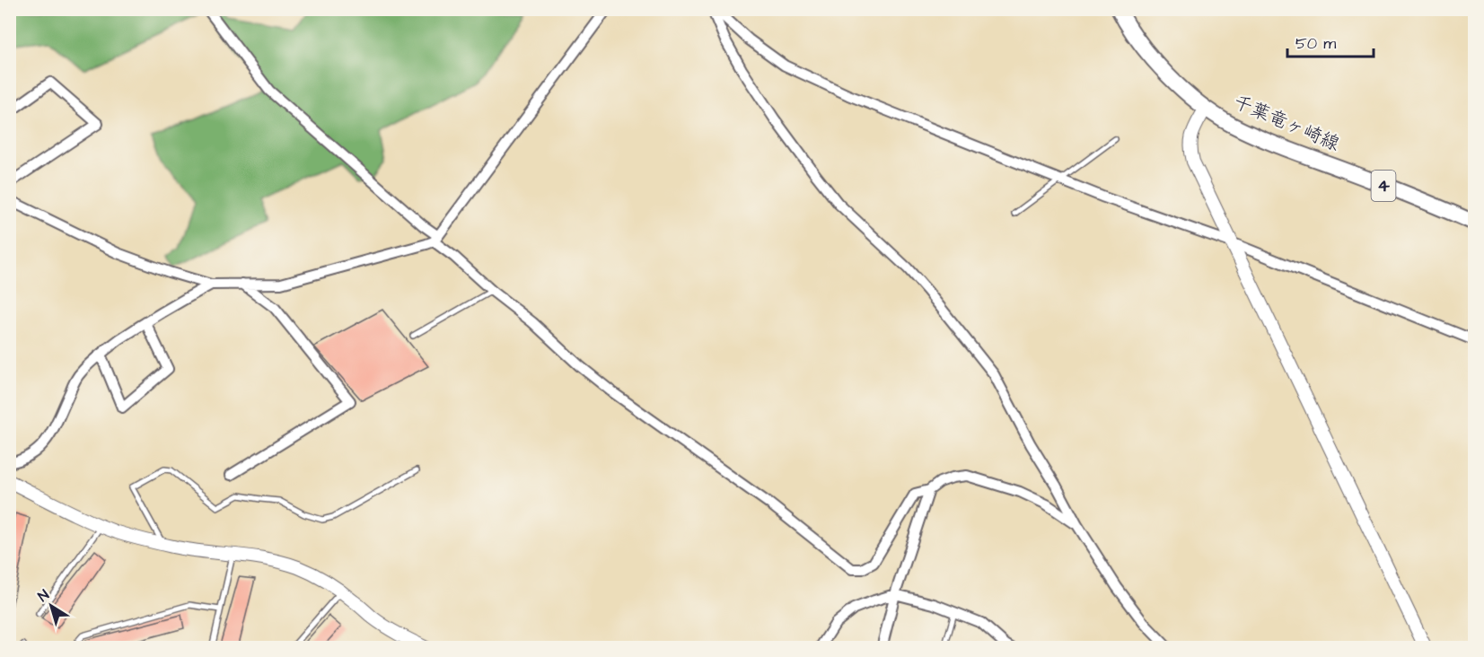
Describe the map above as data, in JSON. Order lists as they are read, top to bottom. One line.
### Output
{"streets":{"main road":["千葉竜ヶ崎線","4"]},"scale_bar":"50 m","north":"top left"}
